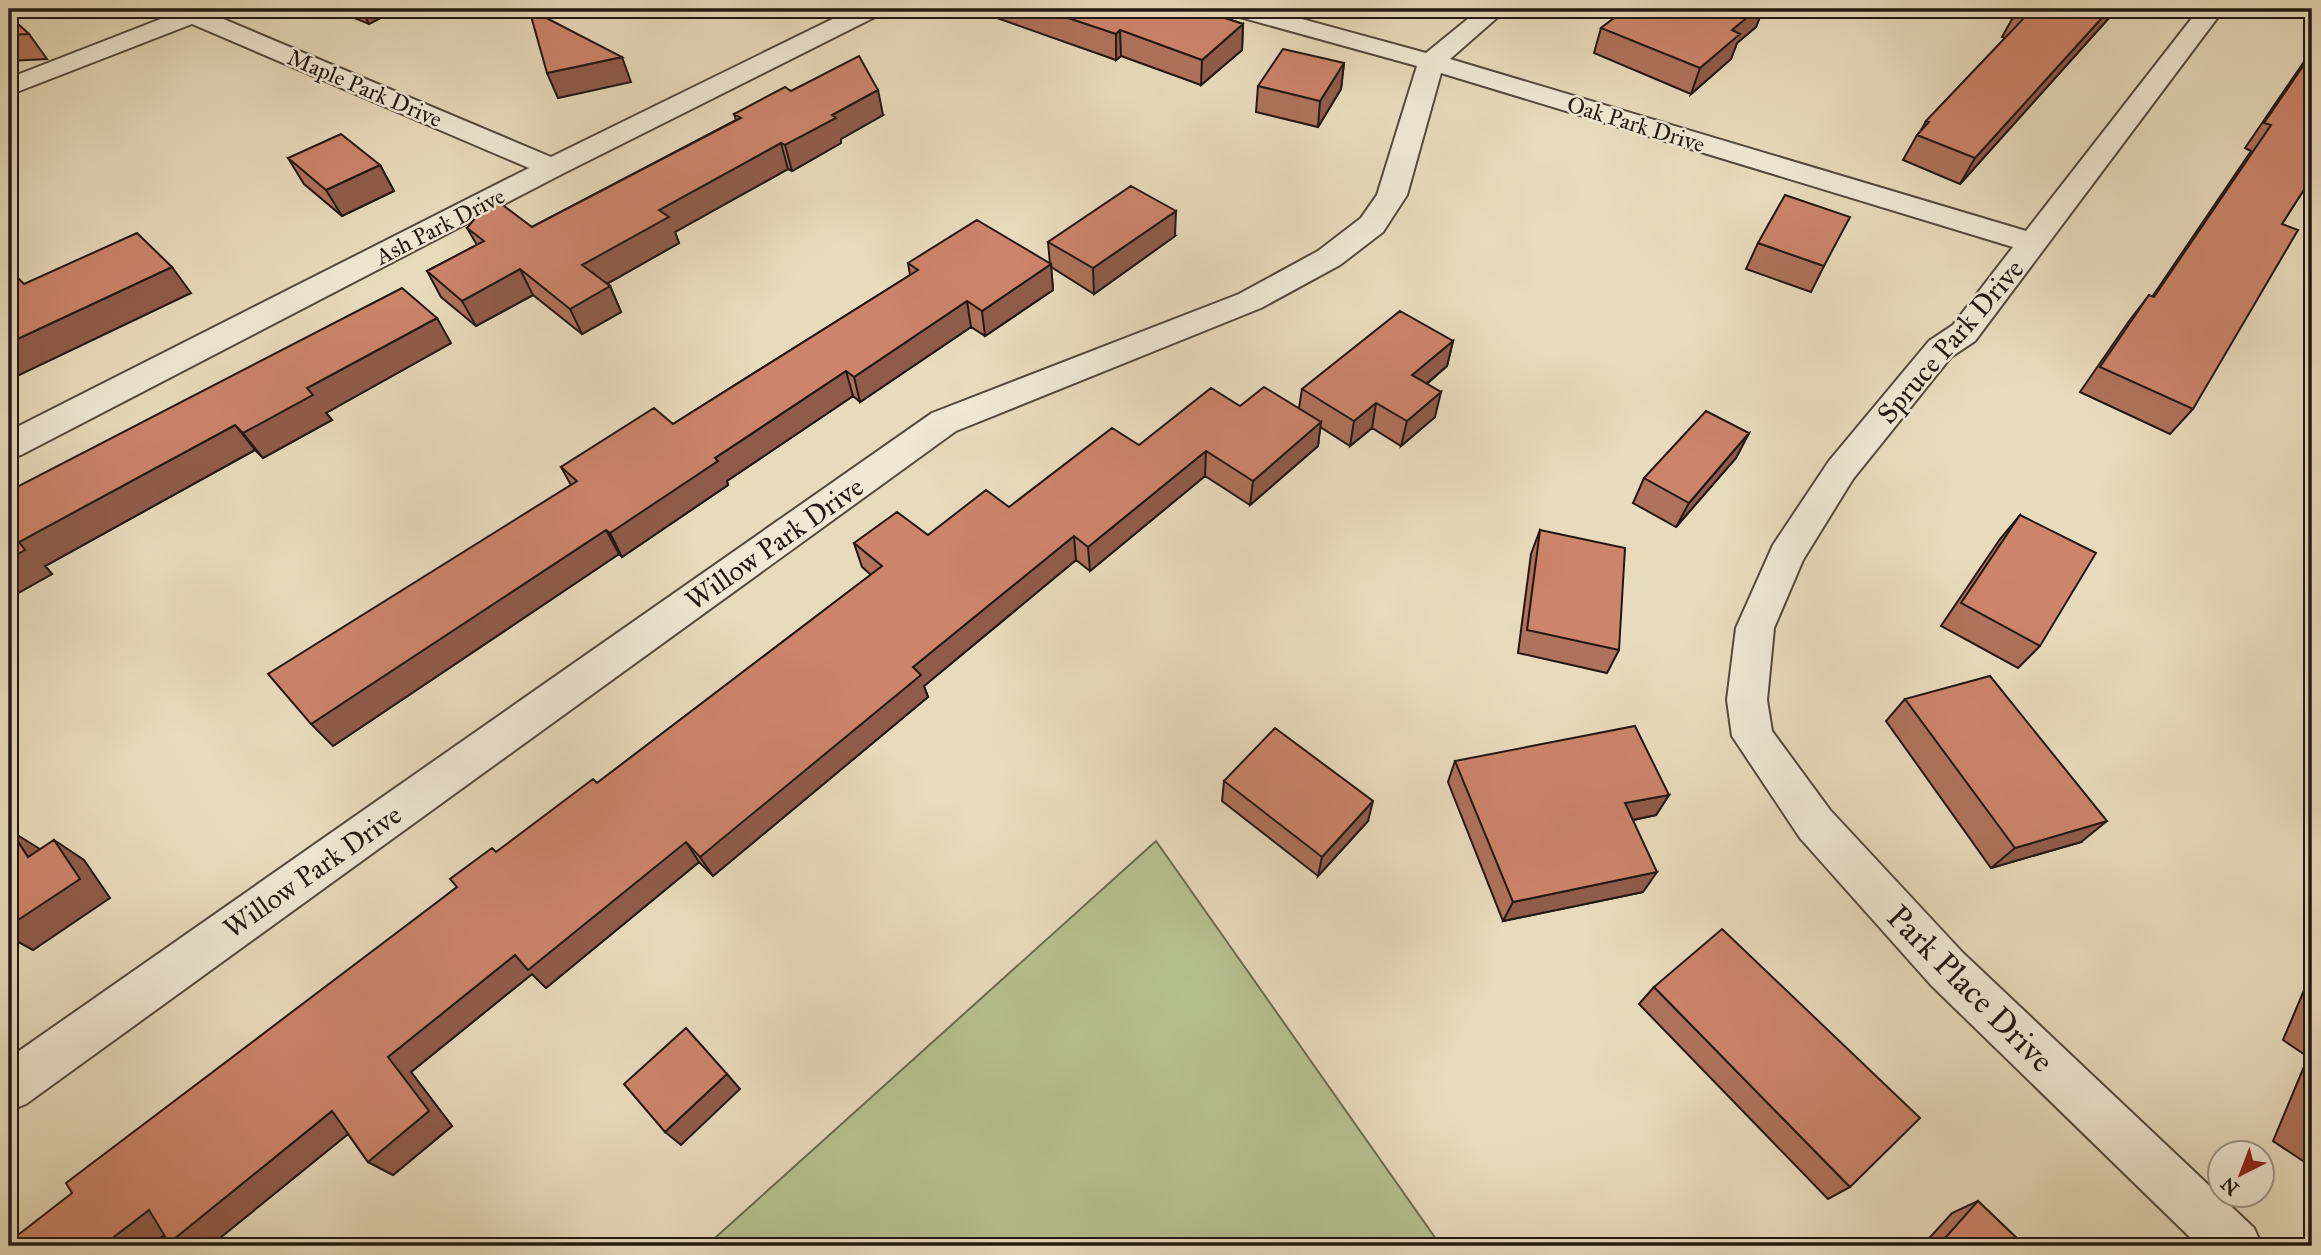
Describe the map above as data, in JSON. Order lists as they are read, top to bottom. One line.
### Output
{"streets":{"street":["Maple Park Drive","Oak Park Drive","Ash Park Drive","Spruce Park Drive","Willow Park Drive","Park Place Drive"]},"crossings":[["Maple Park Drive","Ash Park Drive"],["Oak Park Drive","Spruce Park Drive"],["Oak Park Drive","Willow Park Drive"],["Spruce Park Drive","Park Place Drive"]],"north":"bottom left"}
